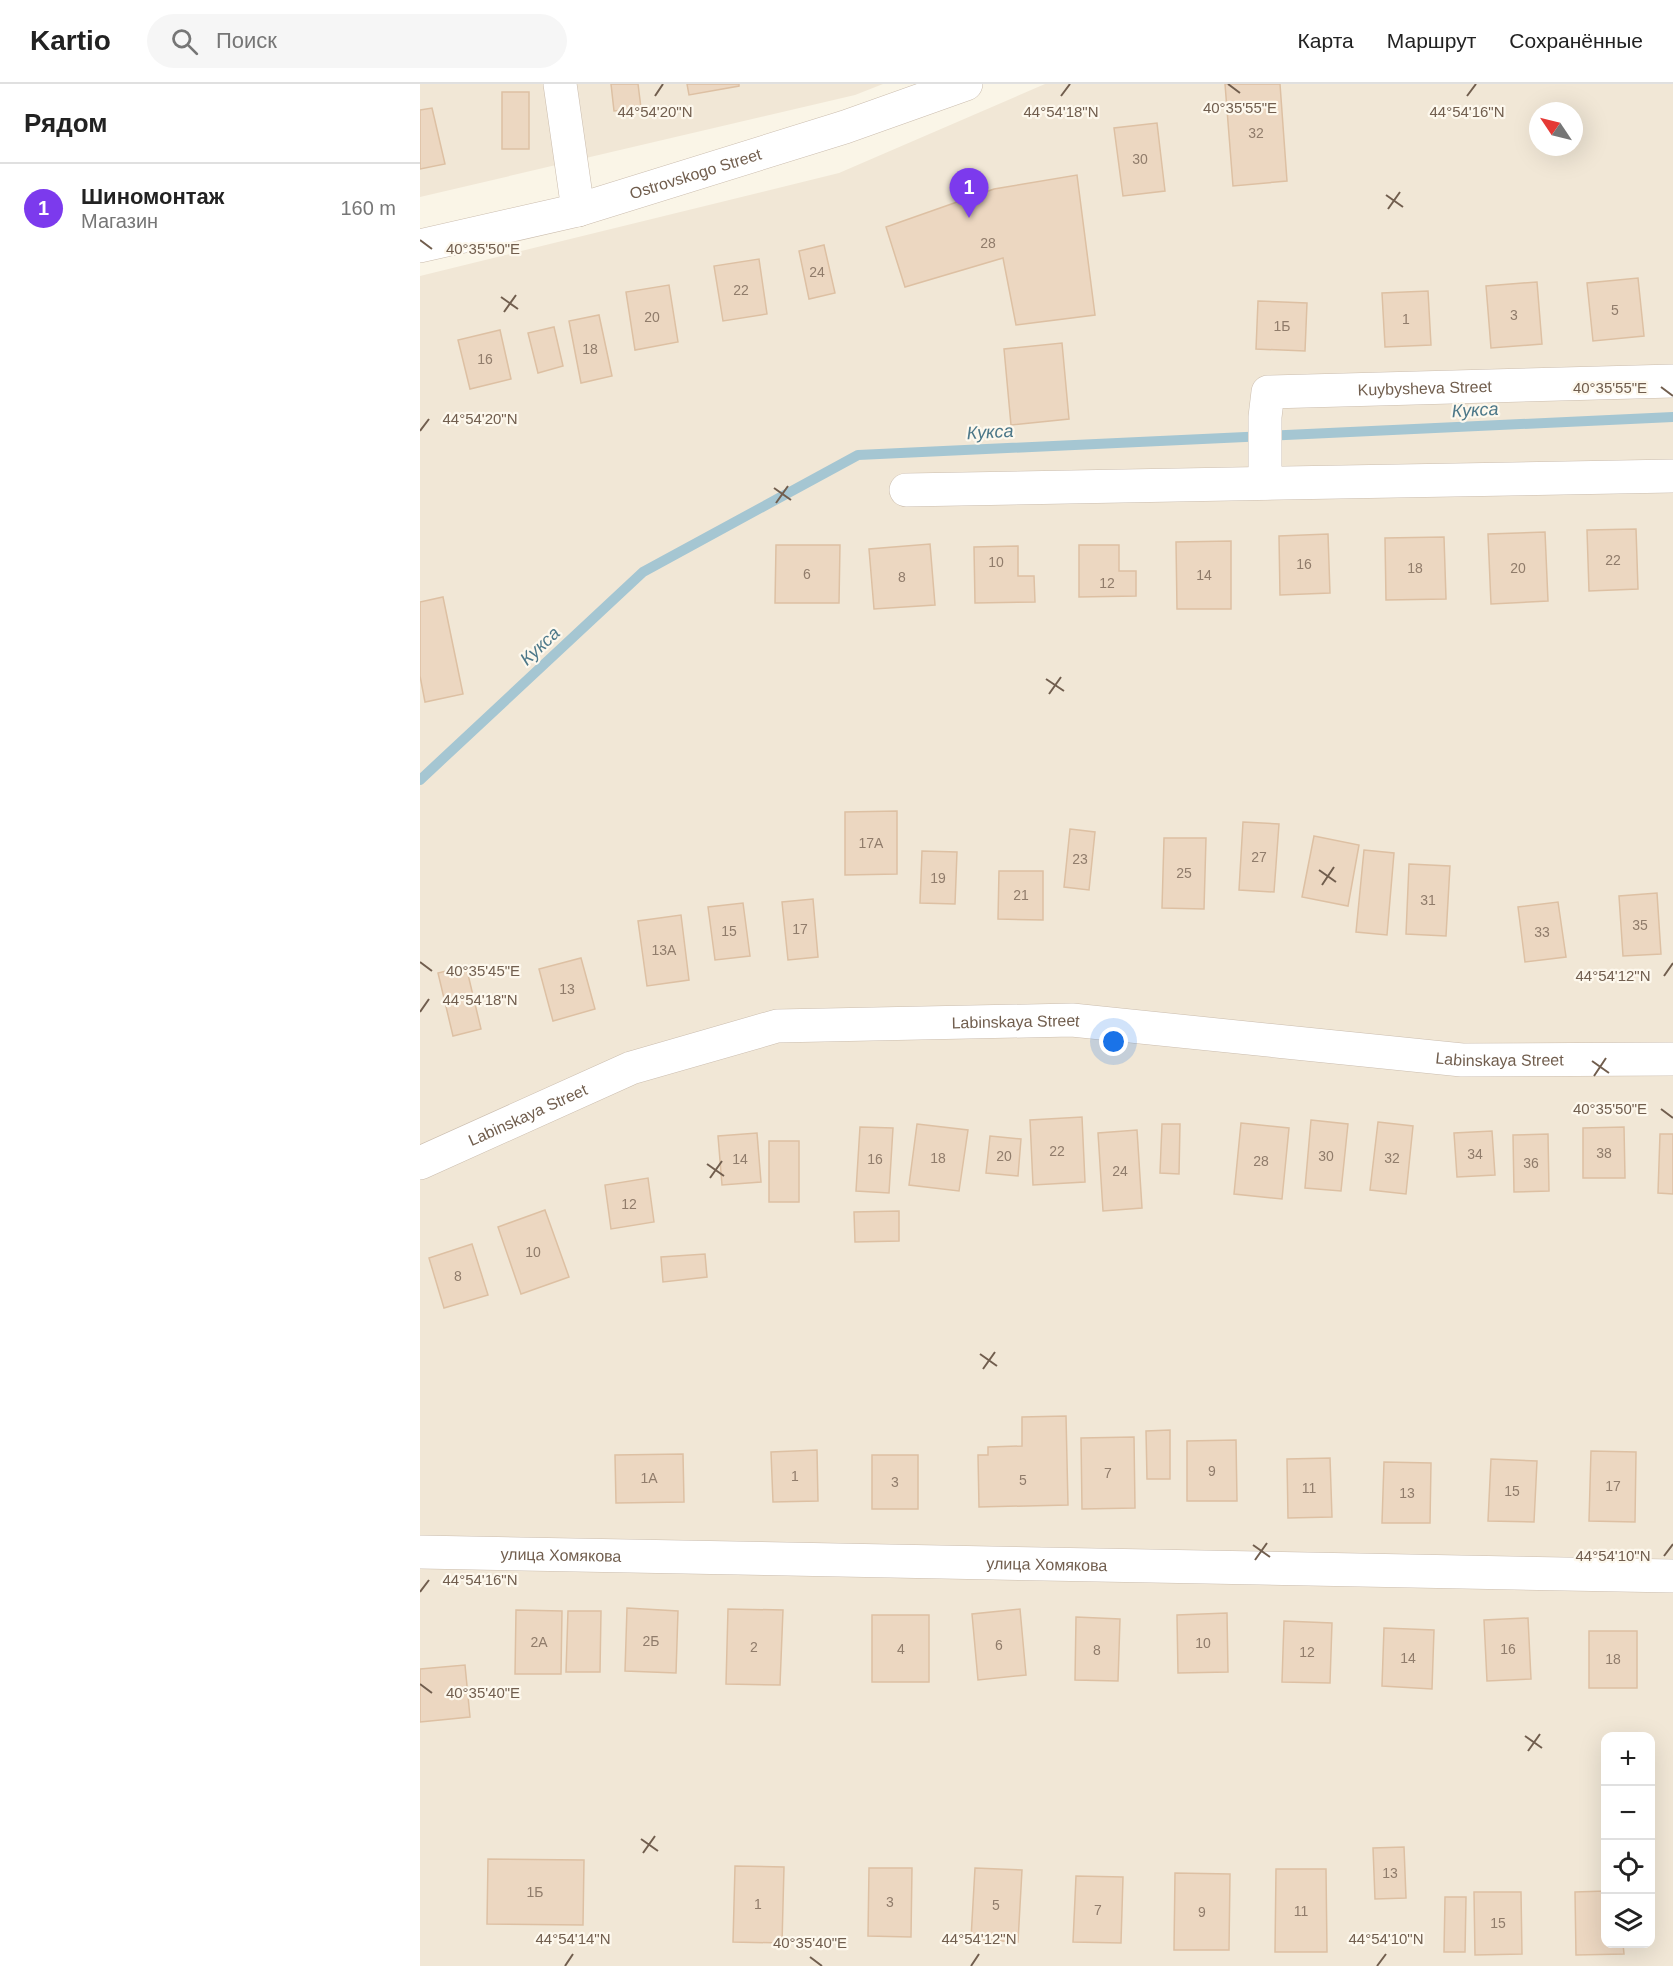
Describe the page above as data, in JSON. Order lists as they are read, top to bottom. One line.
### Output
{"streets":{"street":["Ostrovskogo Street","Kuybysheva Street","Labinskaya Street","улица Хомякова"]},"water":["Кукса"],"house_numbers":["32","30","28","24","22","5","3","20","1","1Б","18","16","22","10","16","18","20","6","14","8","12","17А","27","23","25","19","21","31","35","17","15","33","13А","13","22","38","34","20","30","18","32","14","16","28","36","24","12","10","8","9","7","1","1А","5","3","17","11","15","13","2Б","2А","10","6","2","4","16","8","12","14","18","13","1Б","3","1","5","7","11","9","15"],"north":"top left","page":{"header":"Kartio","search":"Поиск","nav":["Карта","Маршрут","Сохранённые"],"heading":"Рядом","list":[{"mark":"1","name":"Шиномонтаж","note":"Магазин","value":"160 m"}],"pins":"1","map_buttons":["+","−"]},"coordinates":["40°35'55\"E","44°54'20\"N","44°54'18\"N","44°54'16\"N","40°35'50\"E","40°35'45\"E","44°54'12\"N","44°54'10\"N","40°35'40\"E","44°54'14\"N"]}
